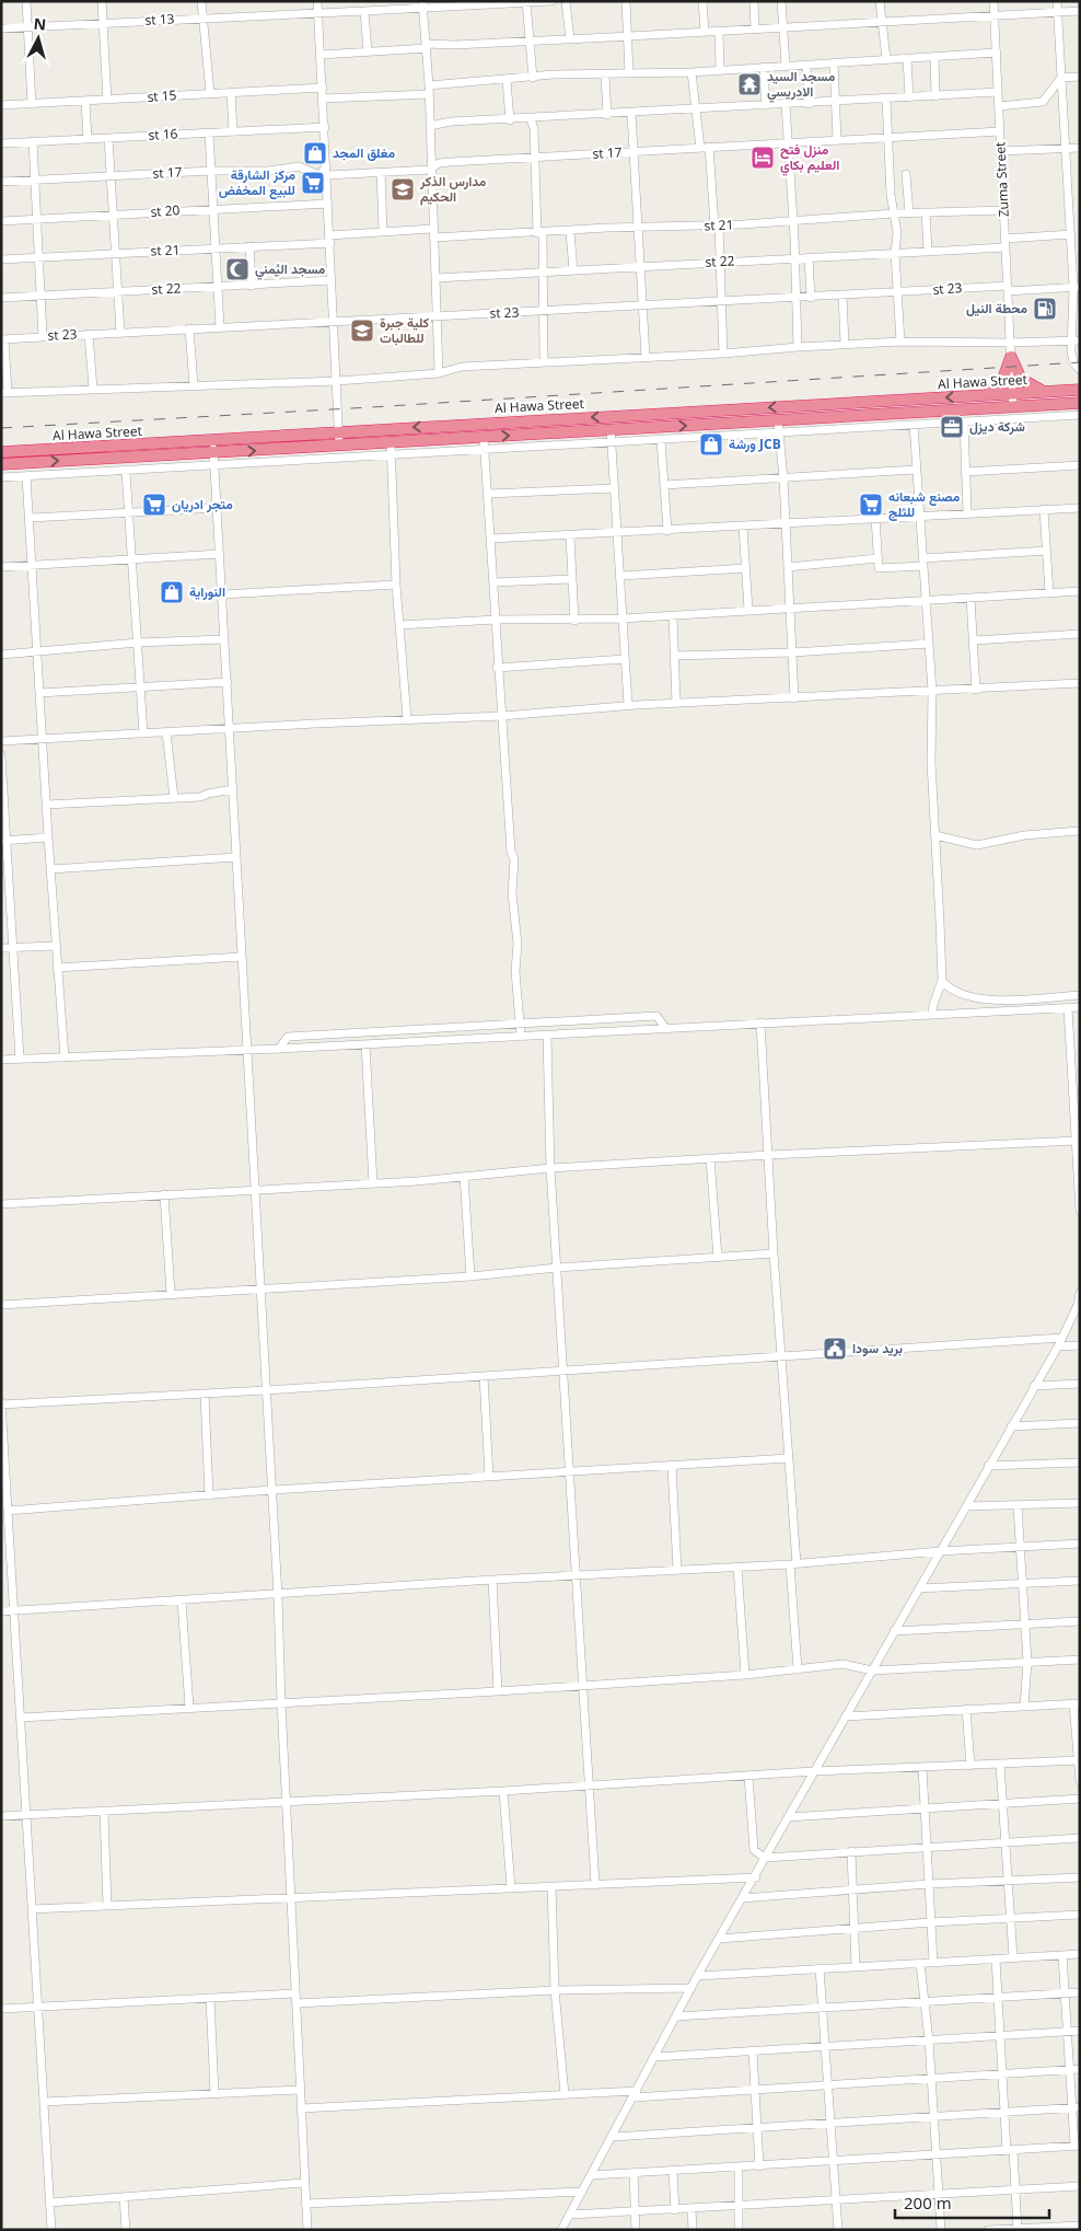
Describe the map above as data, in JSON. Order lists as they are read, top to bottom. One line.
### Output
{"streets":{"highway":["Al Hawa Street"],"street":["st 13","st 15","st 16","st 17","Zuma Street","st 20","st 21","st 22","st 23"]},"crossings":[["st 17","Zuma Street"],["Zuma Street","st 21"],["Zuma Street","st 22"],["Zuma Street","st 23"],["Zuma Street","Al Hawa Street"]],"places":{"temple":["مسجد السيد الادريسي"],"shop":["مغلق المجد","ورشة JCB","النوراية"],"hotel":["منزل فتح العليم بكاي"],"supermarket":["مركز الشارقة للبيع المخفض","متجر ادريان","مصنع شبعانه للثلج"],"school or university":["مدارس الذكر الحكيم","كلية جبرة للطالبات"],"mosque":["مسجد اليُمني"],"fuel station":["محطة النيل"],"office":["شركة ديزل"],"public building":["بريد سودا"]},"scale_bar":"200 m","north":"top"}
